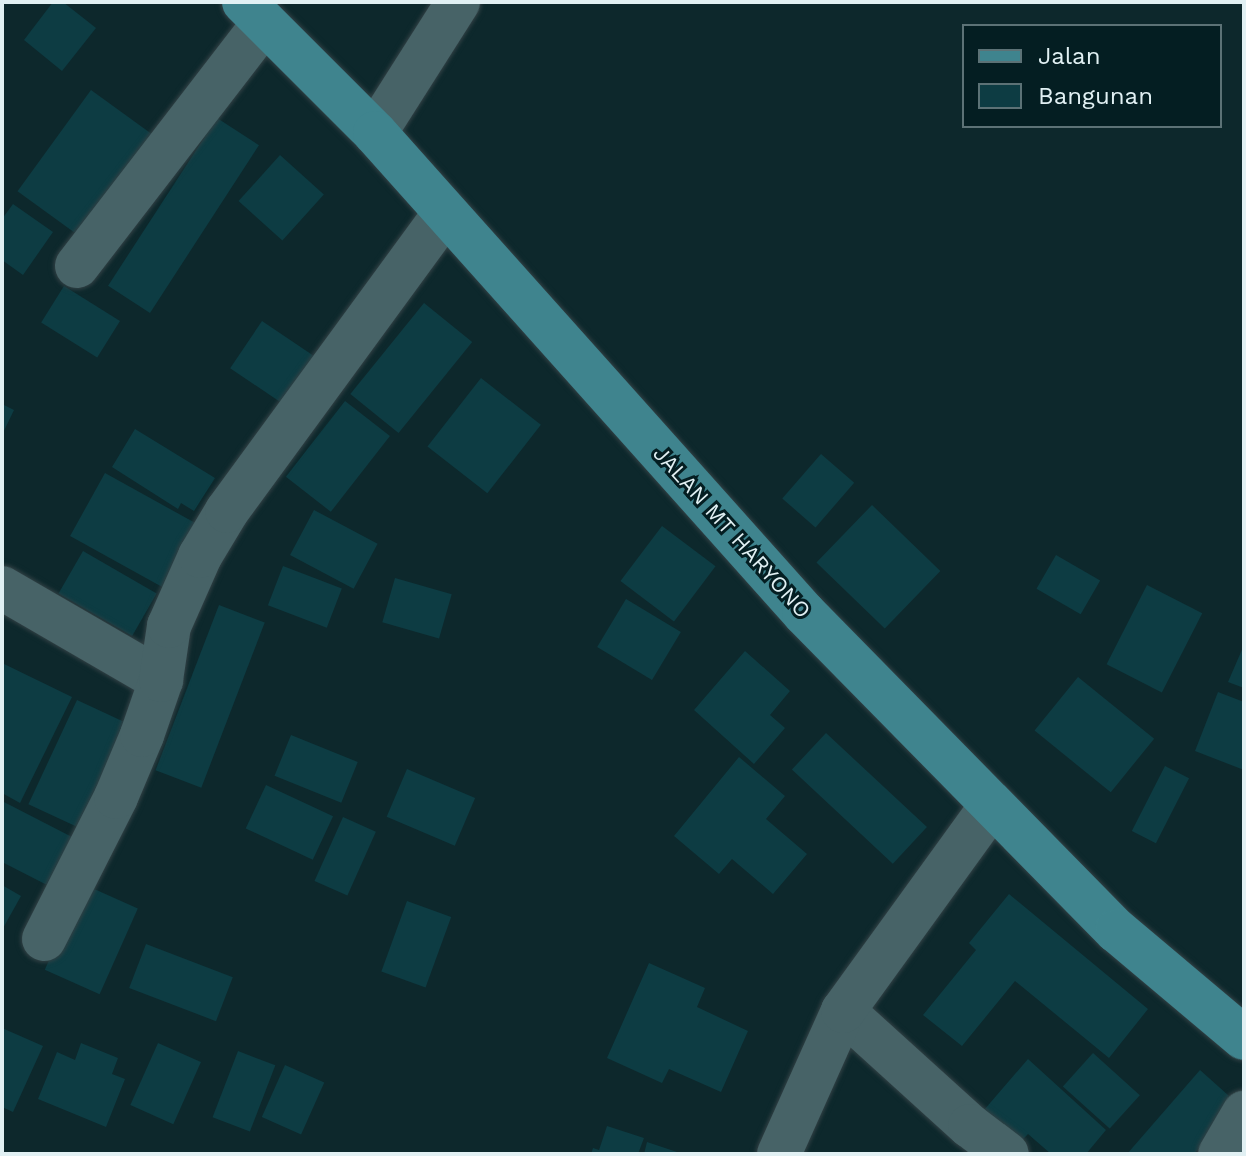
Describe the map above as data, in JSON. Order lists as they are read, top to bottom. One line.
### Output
{"streets":{"main road":["JALAN MT HARYONO"]},"legend":["Jalan","Bangunan"]}
